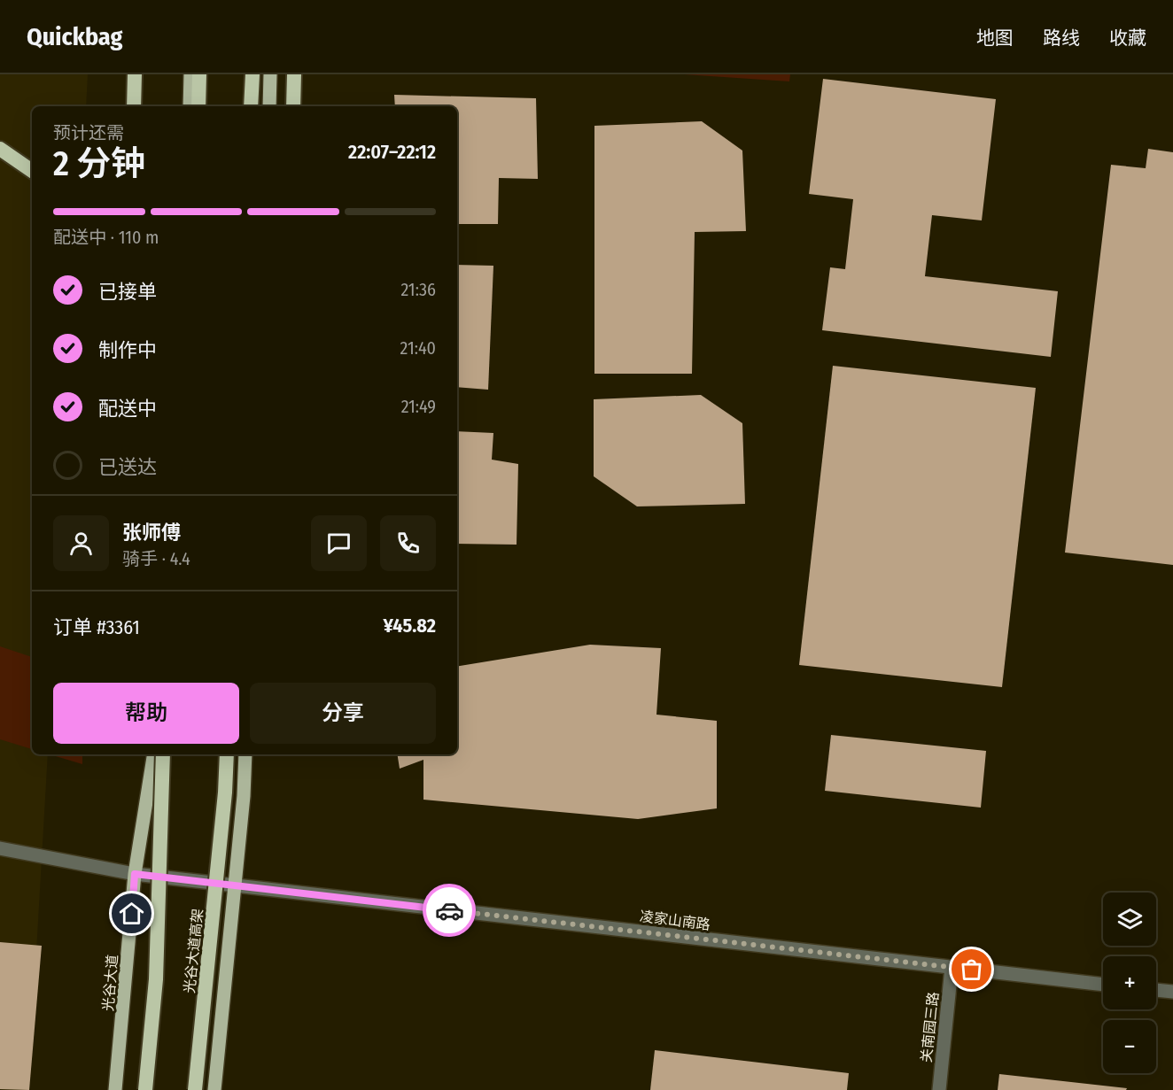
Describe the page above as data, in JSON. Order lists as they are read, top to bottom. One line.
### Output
{"streets":{"highway":["光谷大道高架"],"main road":["光谷大道"],"street":["凌家山南路","关南园三路"]},"crossings":[["凌家山南路","光谷大道"],["凌家山南路","关南园三路"]],"page":{"header":"Quickbag","nav":["地图","路线","收藏"],"heading":["2 分钟","预计还需","22:07–22:12"],"panel":["张师傅","骑手 · 4.4","订单 #3361","¥45.82"],"bar":"配送中 · 110 m","list":[["已接单","21:36"],["制作中","21:40"],["配送中","21:49"],"已送达"],"buttons":["帮助","分享"],"map_buttons":["+","−"]}}
